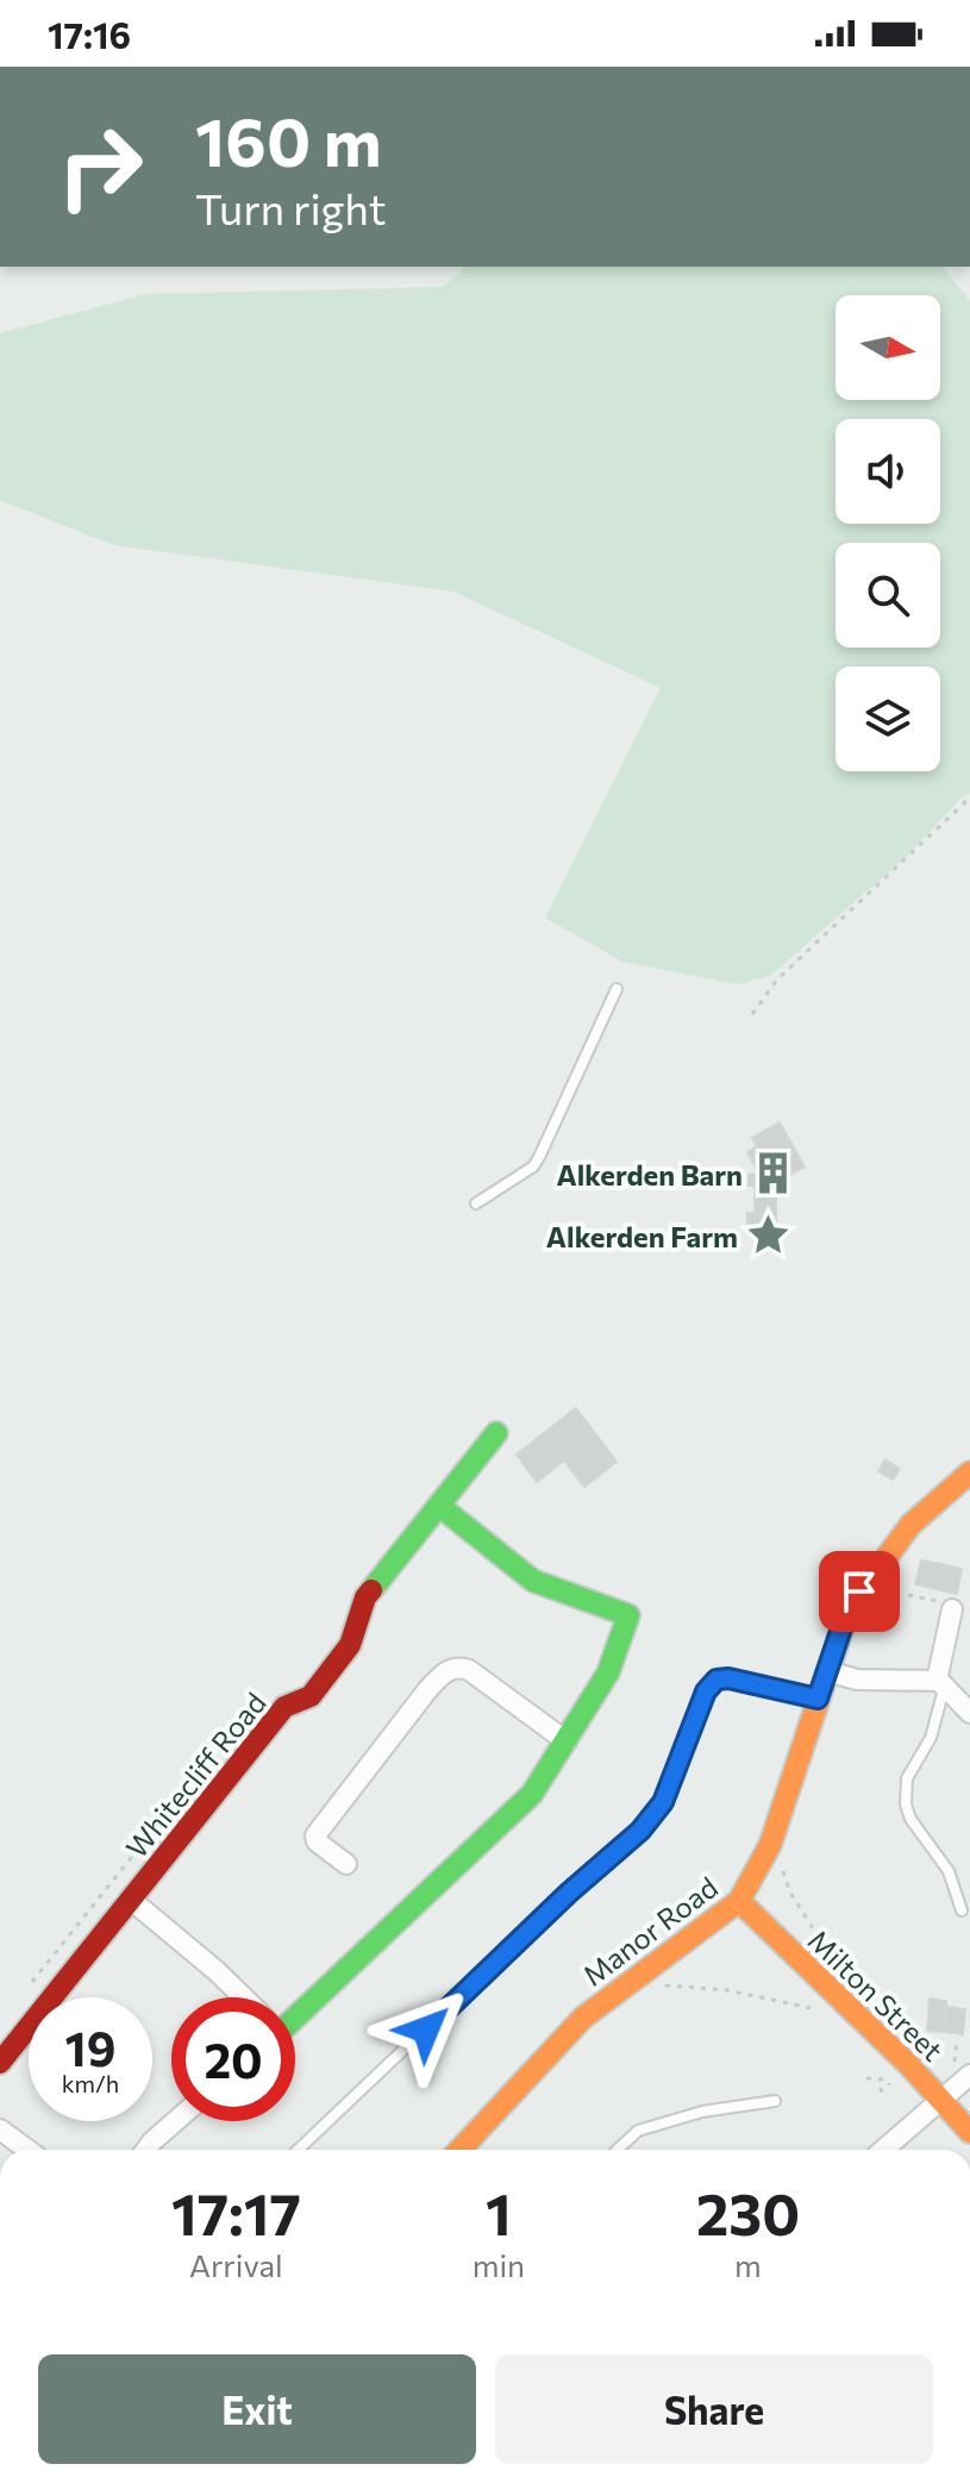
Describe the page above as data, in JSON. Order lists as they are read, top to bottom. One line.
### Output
{"streets":{"street":["Whitecliff Road","Manor Road","Milton Street"]},"crossings":[["Manor Road","Milton Street"]],"places":{"building":["Alkerden Barn"],"place":["Alkerden Farm"]},"north":"right","page":{"status":"17:16","turn":["160 m","Turn right"],"speed":"19 km/h","limit":"20","eta":["17:17","Arrival","1","min","230","m"],"buttons":["Exit","Share"]}}
